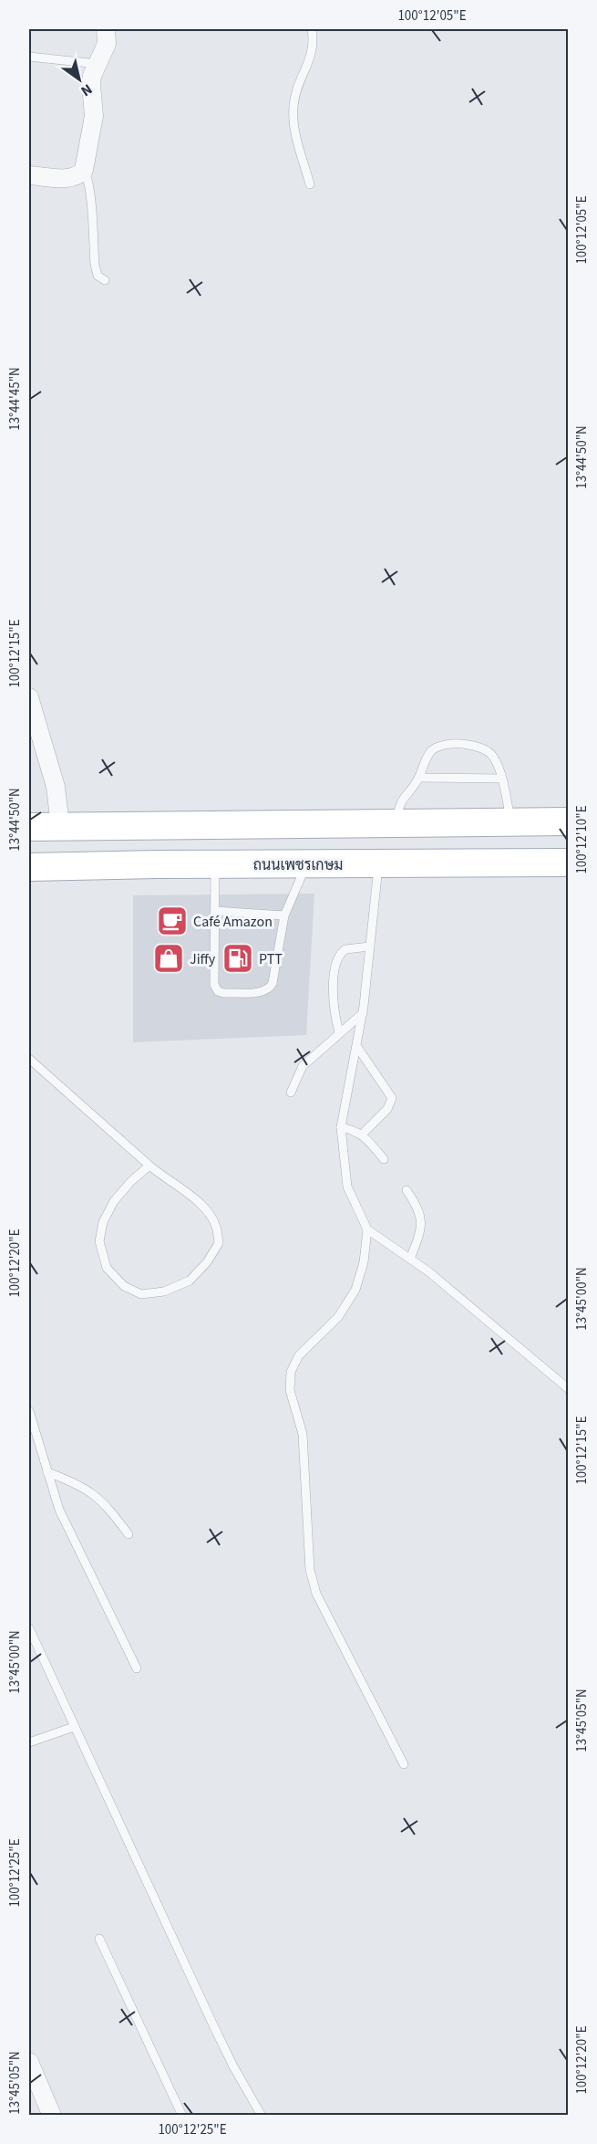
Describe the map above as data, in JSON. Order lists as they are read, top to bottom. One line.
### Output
{"streets":{"main road":["ถนนเพชรเกษม"]},"places":{"cafe":["Café Amazon"],"shop":["Jiffy"],"fuel station":["PTT"]},"north":"bottom right","coordinates":["100°12'05\"E","13°44'45\"N","13°44'50\"N","100°12'15\"E","100°12'10\"E","100°12'20\"E","13°45'00\"N","13°45'05\"N","100°12'25\"E"]}
